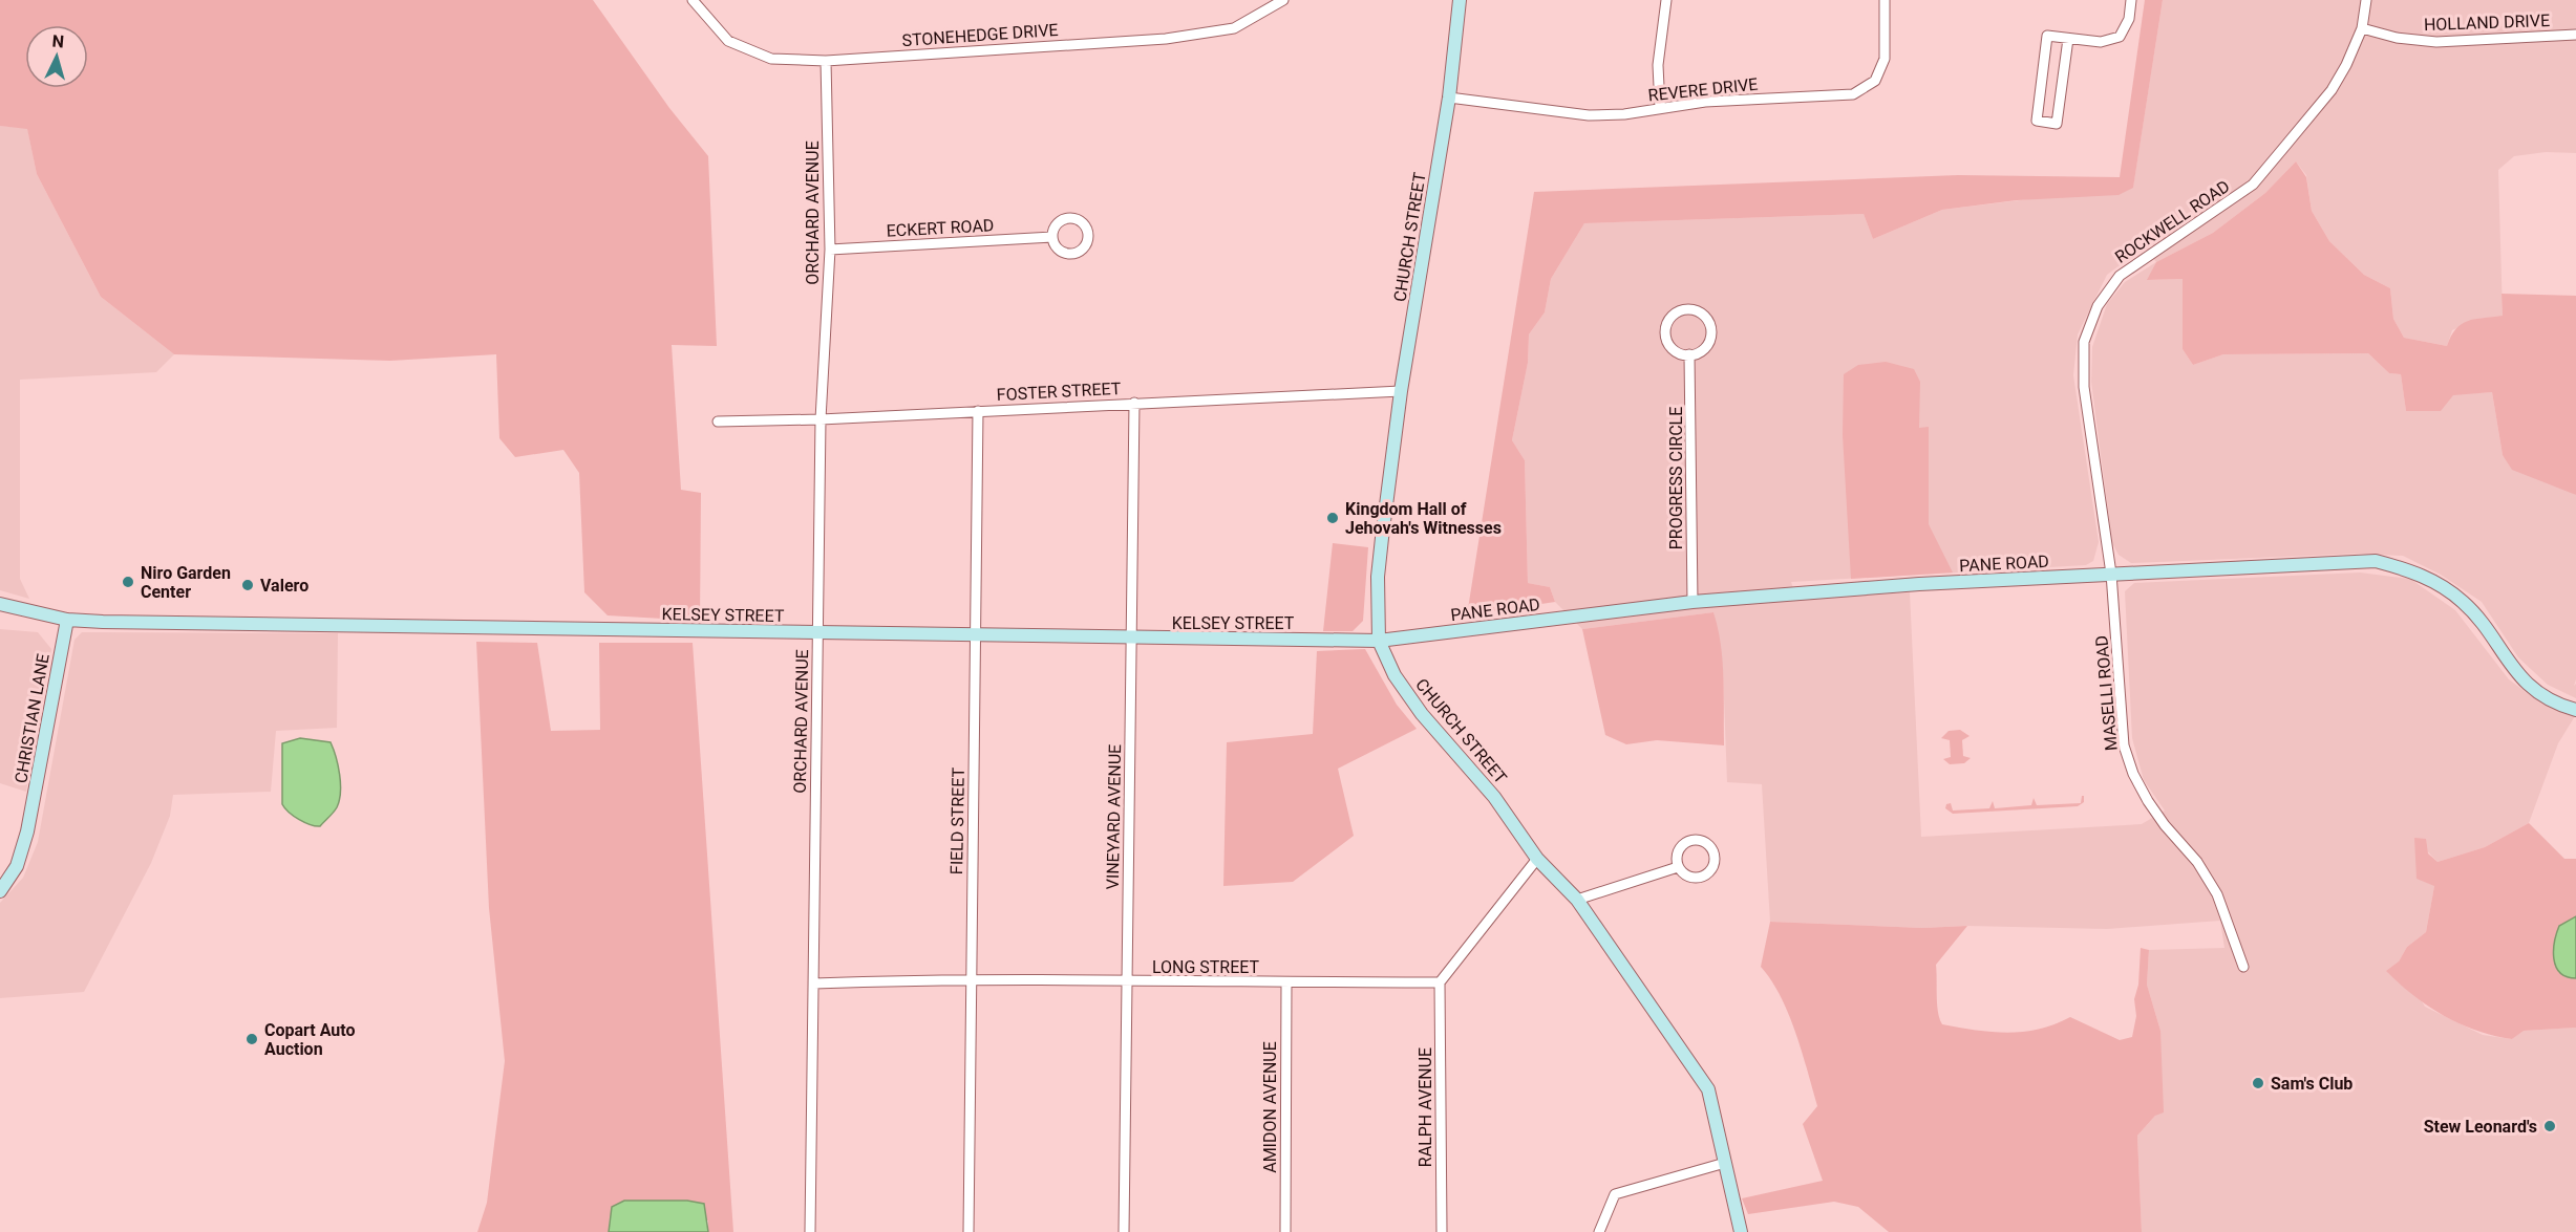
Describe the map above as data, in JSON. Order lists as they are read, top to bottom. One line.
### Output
{"streets":{"street":["HOLLAND DRIVE","STONEHEDGE DRIVE","REVERE DRIVE","ORCHARD AVENUE","ROCKWELL ROAD","ECKERT ROAD","CHURCH STREET","FOSTER STREET","PROGRESS CIRCLE","PANE ROAD","KELSEY STREET","MASELLI ROAD","CHRISTIAN LANE","VINEYARD AVENUE","FIELD STREET","LONG STREET","AMIDON AVENUE","RALPH AVENUE"]},"crossings":[["HOLLAND DRIVE","ROCKWELL ROAD"],["STONEHEDGE DRIVE","ORCHARD AVENUE"],["REVERE DRIVE","CHURCH STREET"],["ORCHARD AVENUE","ECKERT ROAD"],["ORCHARD AVENUE","FOSTER STREET"],["ORCHARD AVENUE","KELSEY STREET"],["ORCHARD AVENUE","LONG STREET"],["ROCKWELL ROAD","PANE ROAD"],["ROCKWELL ROAD","MASELLI ROAD"],["CHURCH STREET","FOSTER STREET"],["CHURCH STREET","PANE ROAD"],["CHURCH STREET","KELSEY STREET"],["FOSTER STREET","VINEYARD AVENUE"],["FOSTER STREET","FIELD STREET"],["PROGRESS CIRCLE","PANE ROAD"],["PANE ROAD","KELSEY STREET"],["PANE ROAD","MASELLI ROAD"],["KELSEY STREET","CHRISTIAN LANE"],["KELSEY STREET","VINEYARD AVENUE"],["KELSEY STREET","FIELD STREET"],["VINEYARD AVENUE","LONG STREET"],["FIELD STREET","LONG STREET"],["LONG STREET","AMIDON AVENUE"],["LONG STREET","RALPH AVENUE"]],"places":["Kingdom Hall of Jehovah's Witnesses","Niro Garden Center","Valero","Copart Auto Auction","Sam's Club","Stew Leonard's"],"north":"top"}
